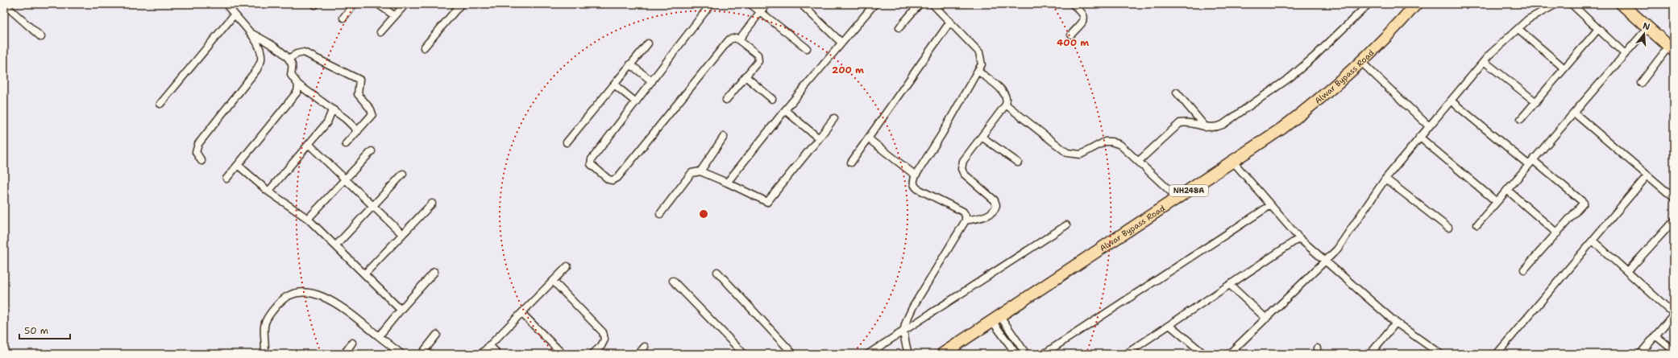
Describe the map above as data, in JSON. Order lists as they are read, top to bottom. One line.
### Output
{"streets":{"highway":["Alwar Bypass Road","NH248A"]},"scale_bar":"50 m","north":"top","rings":["400 m","200 m"]}
